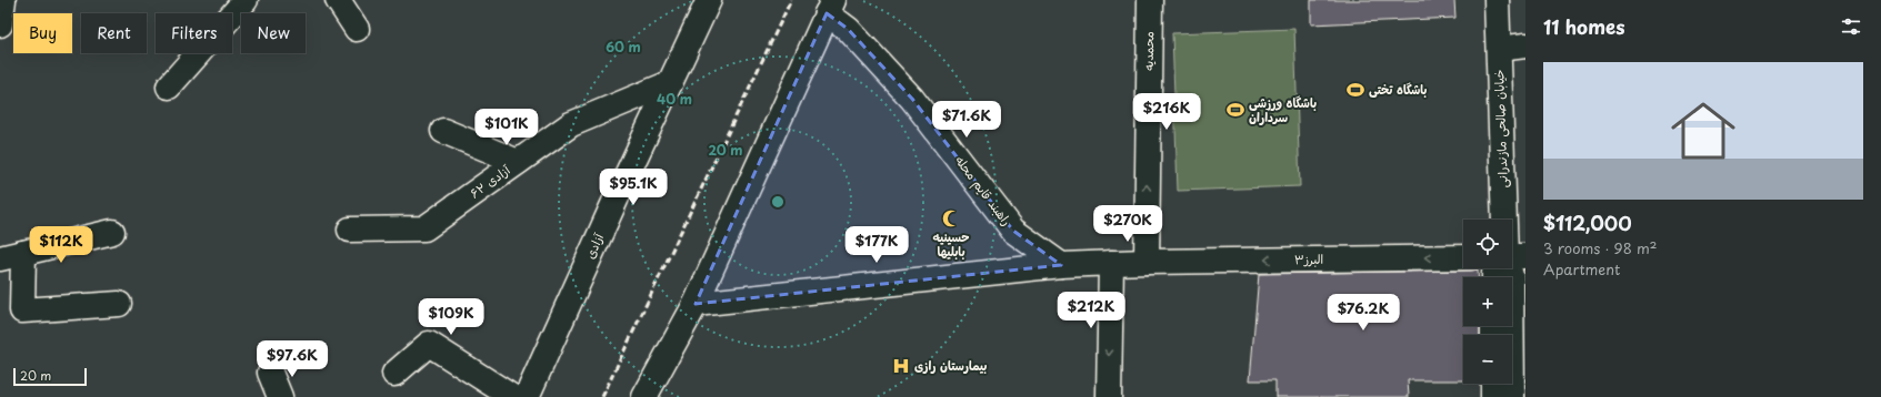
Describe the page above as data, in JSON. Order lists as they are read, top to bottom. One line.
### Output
{"streets":{"street":["محمدیه","خیابان صالحی مازندرانی","آزادی ۶۲","راهبند قایم محله","آزادی","البرز۳"]},"crossings":[["محمدیه","البرز۳"],["آزادی ۶۲","آزادی"]],"one_way":["محمدیه","البرز۳"],"places":{"sports":["باشگاه تختی","باشگاه ورزشی سرداران"],"mosque":["حسینیه بابلیها"],"hospital":["بیمارستان رازی"]},"scale_bar":"20 m","page":{"heading":"11 homes","chip":["Buy","Rent","Filters","New"],"list":[{"name":"$112,000","note":"3 rooms · 98 m² · Apartment"}],"price":["$216K","$71.6K","$101K","$95.1K","$270K","$112K","$177K","$212K","$76.2K","$109K","$97.6K"],"map_buttons":["+","−"],"scale":"20 m"},"rings":["60 m","40 m","20 m"]}
